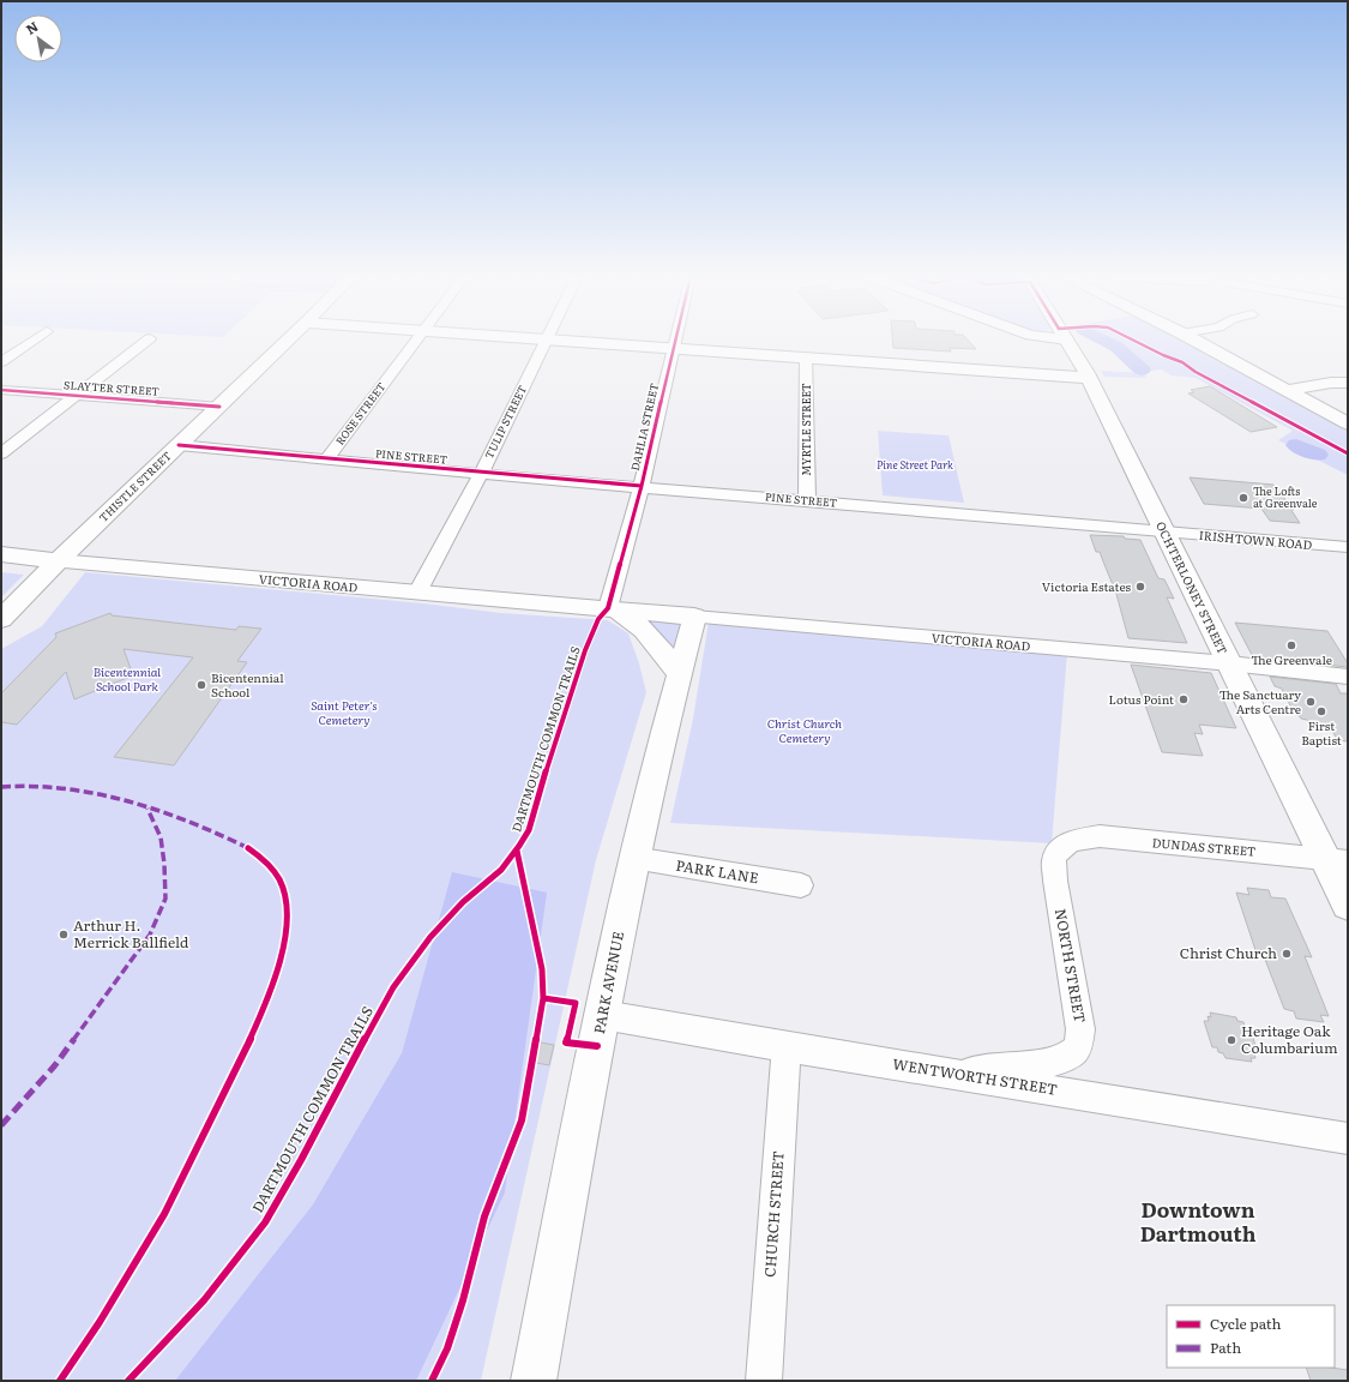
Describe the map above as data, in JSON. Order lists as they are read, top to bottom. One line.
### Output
{"streets":{"main road":["THISTLE STREET","VICTORIA ROAD","OCHTERLONEY STREET"],"street":["SLAYTER STREET","ROSE STREET","TULIP STREET","DAHLIA STREET","MYRTLE STREET","PINE STREET","IRISHTOWN ROAD","DUNDAS STREET","PARK LANE","NORTH STREET","PARK AVENUE","WENTWORTH STREET","CHURCH STREET"],"cycle path":["DARTMOUTH COMMON TRAILS"]},"crossings":[["SLAYTER STREET","THISTLE STREET"],["ROSE STREET","PINE STREET"],["TULIP STREET","PINE STREET"],["TULIP STREET","VICTORIA ROAD"],["DAHLIA STREET","PINE STREET"],["DAHLIA STREET","VICTORIA ROAD"],["MYRTLE STREET","PINE STREET"],["PINE STREET","THISTLE STREET"],["PINE STREET","IRISHTOWN ROAD"],["PINE STREET","OCHTERLONEY STREET"],["THISTLE STREET","VICTORIA ROAD"],["IRISHTOWN ROAD","OCHTERLONEY STREET"],["VICTORIA ROAD","OCHTERLONEY STREET"],["VICTORIA ROAD","PARK AVENUE"],["OCHTERLONEY STREET","DUNDAS STREET"],["DUNDAS STREET","NORTH STREET"],["PARK LANE","PARK AVENUE"],["NORTH STREET","WENTWORTH STREET"],["PARK AVENUE","WENTWORTH STREET"],["WENTWORTH STREET","CHURCH STREET"]],"districts":["Downtown Dartmouth"],"parks":["Pine Street Park","Bicentennial School Park","Saint Peter's Cemetery","Christ Church Cemetery"],"places":["The Lofts at Greenvale","Victoria Estates","The Greenvale","Bicentennial School","Lotus Point","The Sanctuary Arts Centre","First Baptist","Arthur H. Merrick Ballfield","Christ Church","Heritage Oak Columbarium"],"legend":["Cycle path","Path"],"north":"top left"}
